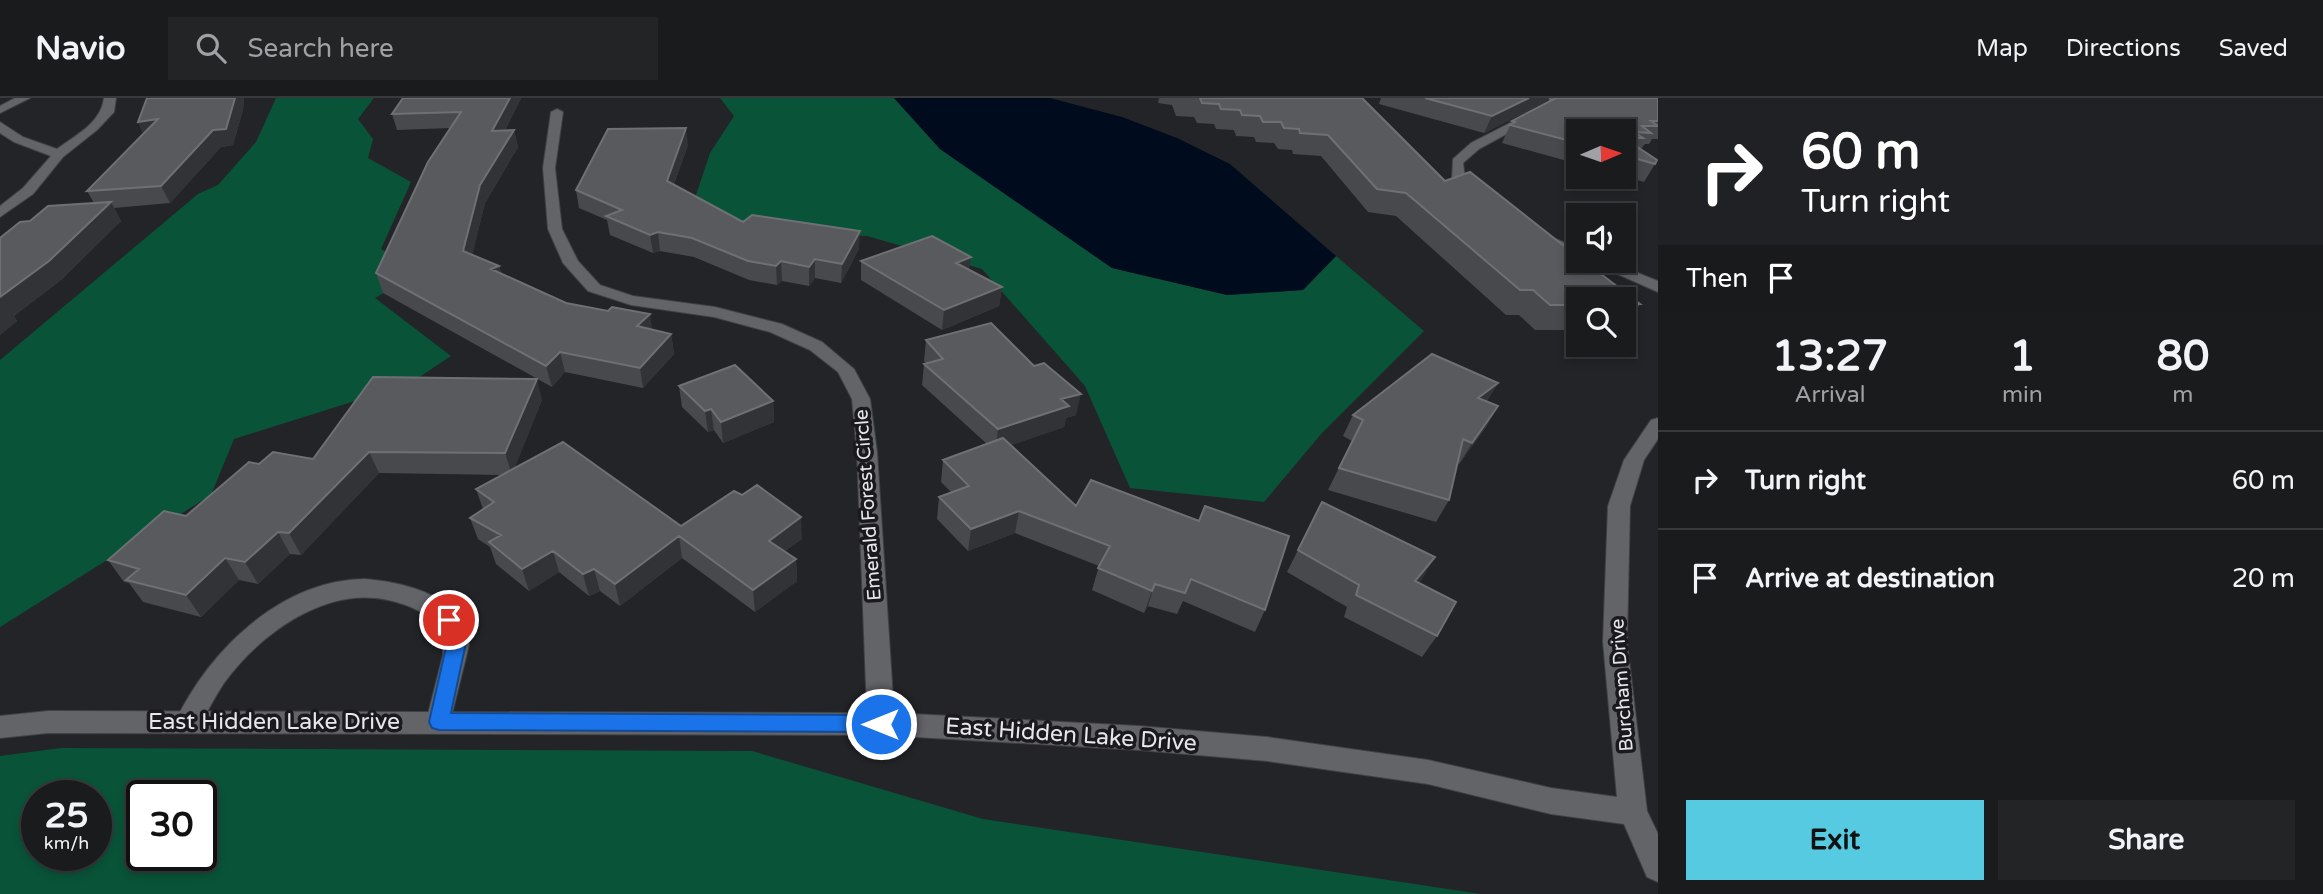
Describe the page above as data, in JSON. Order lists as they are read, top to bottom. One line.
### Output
{"streets":{"street":["Emerald Forest Circle","Burcham Drive","East Hidden Lake Drive"]},"crossings":[["Emerald Forest Circle","East Hidden Lake Drive"],["Burcham Drive","East Hidden Lake Drive"]],"north":"right","page":{"header":"Navio","search":"Search here","nav":["Map","Directions","Saved"],"turn":["60 m","Turn right"],"then":"Then","eta":["13:27","Arrival","1","min","80","m"],"list":[{"name":"Turn right","value":"60 m"},{"name":"Arrive at destination","value":"20 m"}],"speed":"25 km/h","limit":"30","buttons":["Exit","Share"]}}
